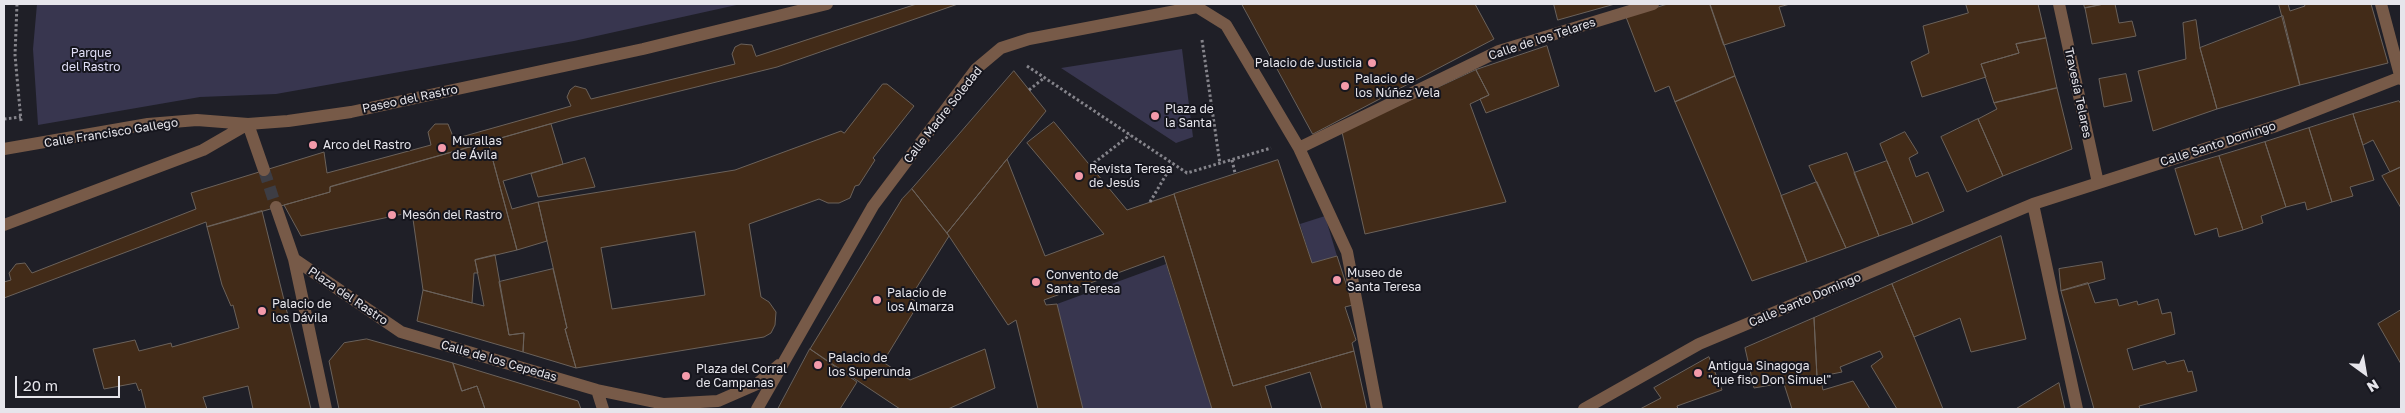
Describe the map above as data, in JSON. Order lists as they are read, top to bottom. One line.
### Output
{"streets":{"street":["Calle de los Telares","Travesía Telares","Paseo del Rastro","Calle Madre Soledad","Calle Francisco Gallego","Calle Santo Domingo","Plaza del Rastro","Calle de los Cepedas"]},"crossings":[["Travesía Telares","Calle Santo Domingo"],["Paseo del Rastro","Calle Francisco Gallego"],["Plaza del Rastro","Calle de los Cepedas"]],"parks":["Parque del Rastro"],"places":["Palacio de Justicia","Palacio de los Núñez Vela","Plaza de la Santa","Arco del Rastro","Murallas de Ávila","Revista Teresa de Jesús","Mesón del Rastro","Museo de Santa Teresa","Convento de Santa Teresa","Palacio de los Almarza","Palacio de los Dávila","Palacio de los Superunda","Antigua Sinagoga \"que fiso Don Simuel\"","Plaza del Corral de Campanas"],"scale_bar":"20 m","north":"bottom right"}
